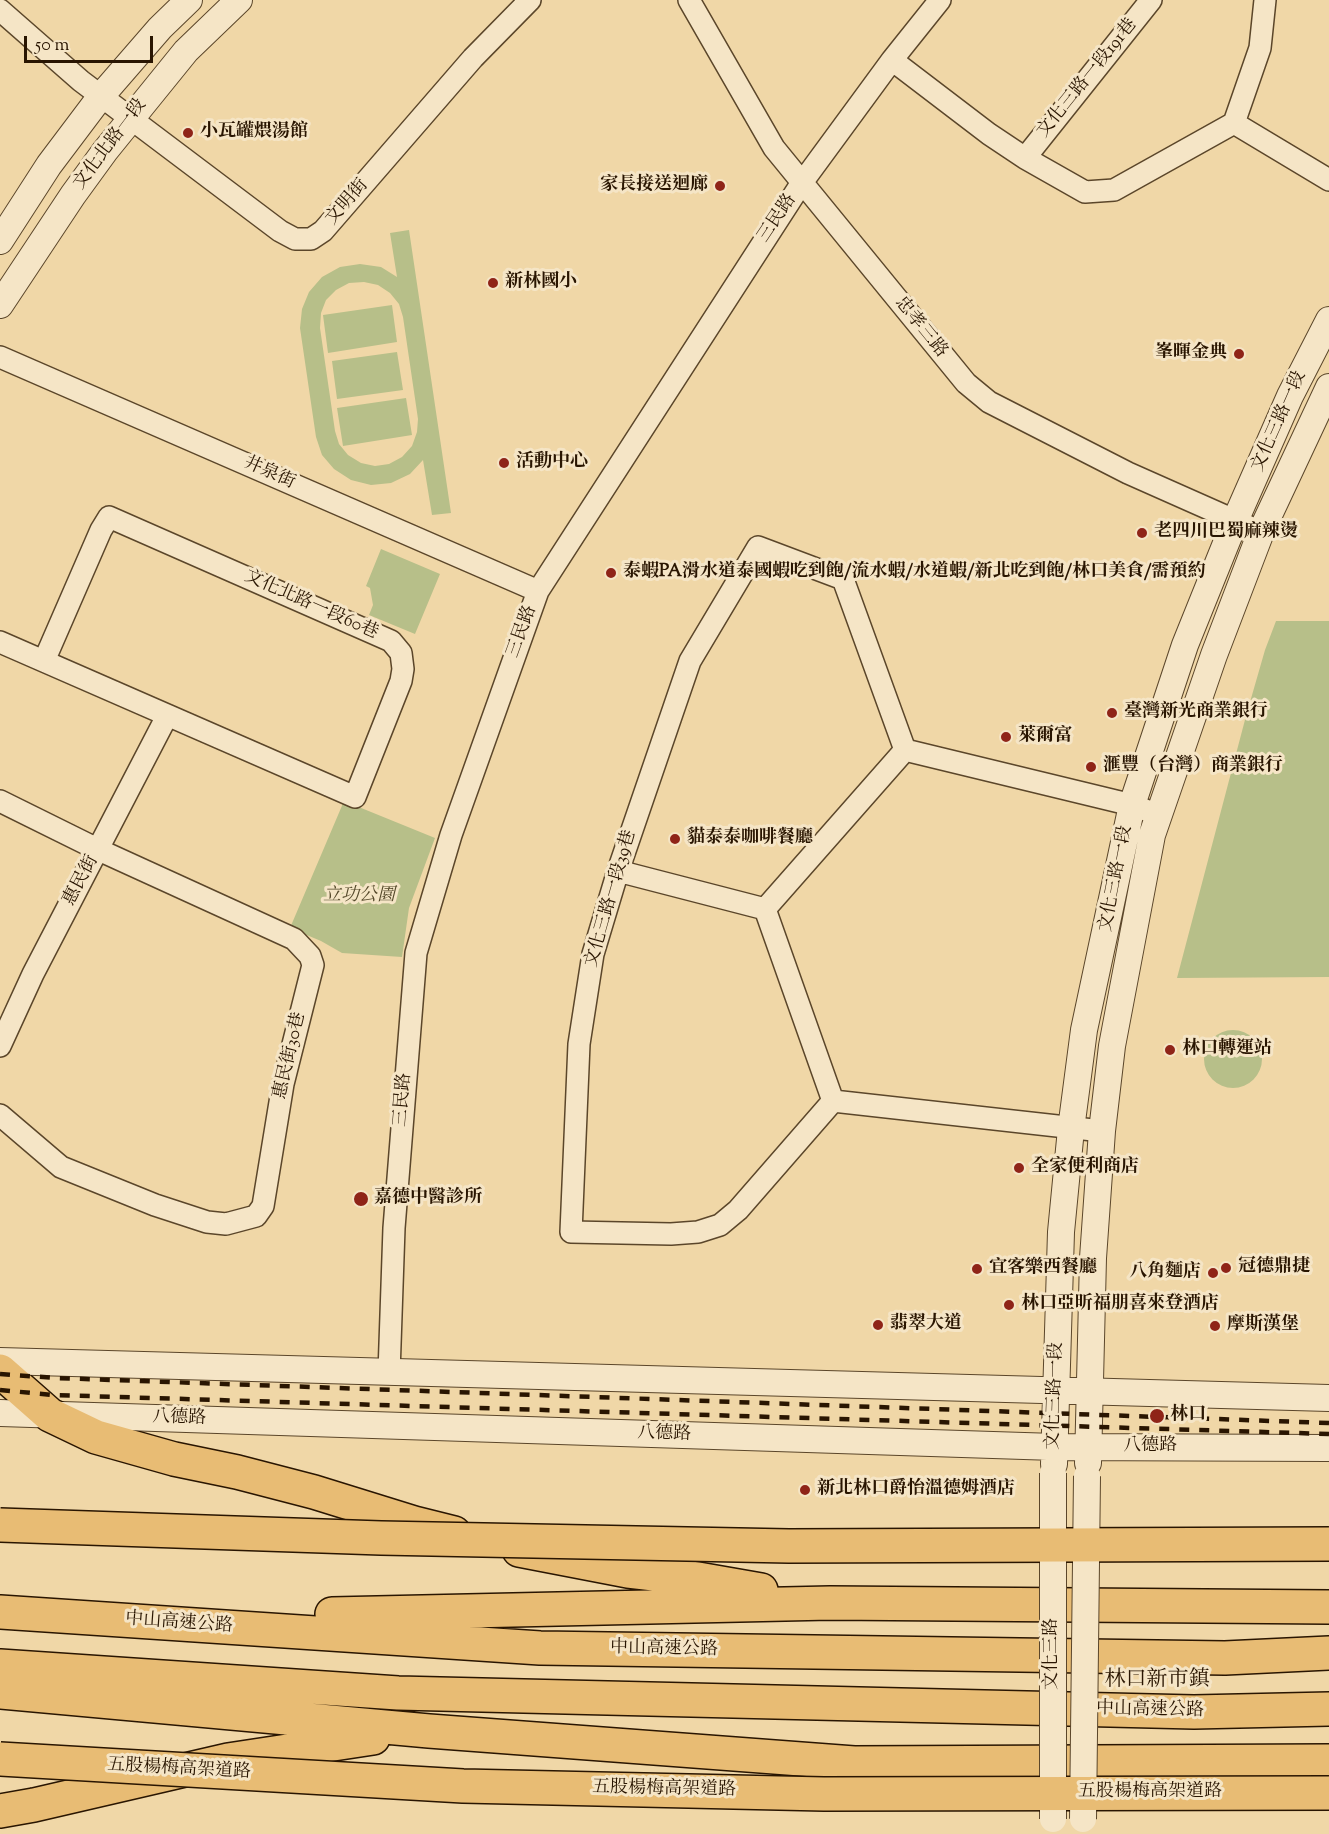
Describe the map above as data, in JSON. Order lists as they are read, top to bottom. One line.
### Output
{"streets":{"highway":["中山高速公路","五股楊梅高架道路"],"street":["文化三路一段191巷","文化北路一段","文明街","三民路","忠孝三路","文化三路一段","井泉街","文化北路一段60巷","惠民街","文化三路一段39巷","惠民街30巷","八德路","文化三路"]},"crossings":[["文化三路一段191巷","三民路"],["文化北路一段","文明街"],["三民路","忠孝三路"],["三民路","井泉街"],["忠孝三路","文化三路一段"],["文化三路一段","八德路"],["文化三路一段","文化三路"],["文化北路一段60巷","惠民街"],["惠民街","惠民街30巷"]],"districts":["林口新市鎮"],"parks":["立功公園"],"places":["小瓦罐煨湯館","家長接送迴廊","新林國小","峯暉金典","活動中心","老四川巴蜀麻辣燙","泰蝦PA滑水道泰國蝦吃到飽/流水蝦/水道蝦/新北吃到飽/林口美食/需預約","臺灣新光商業銀行","萊爾富","滙豐（台灣）商業銀行","貓泰泰咖啡餐廳","林口轉運站","全家便利商店","嘉德中醫診所","冠德鼎捷","宜客樂西餐廳","八角麵店","林口亞昕福朋喜來登酒店","翡翠大道","摩斯漢堡","林口","新北林口爵怡溫德姆酒店"],"scale_bar":"50 m"}
